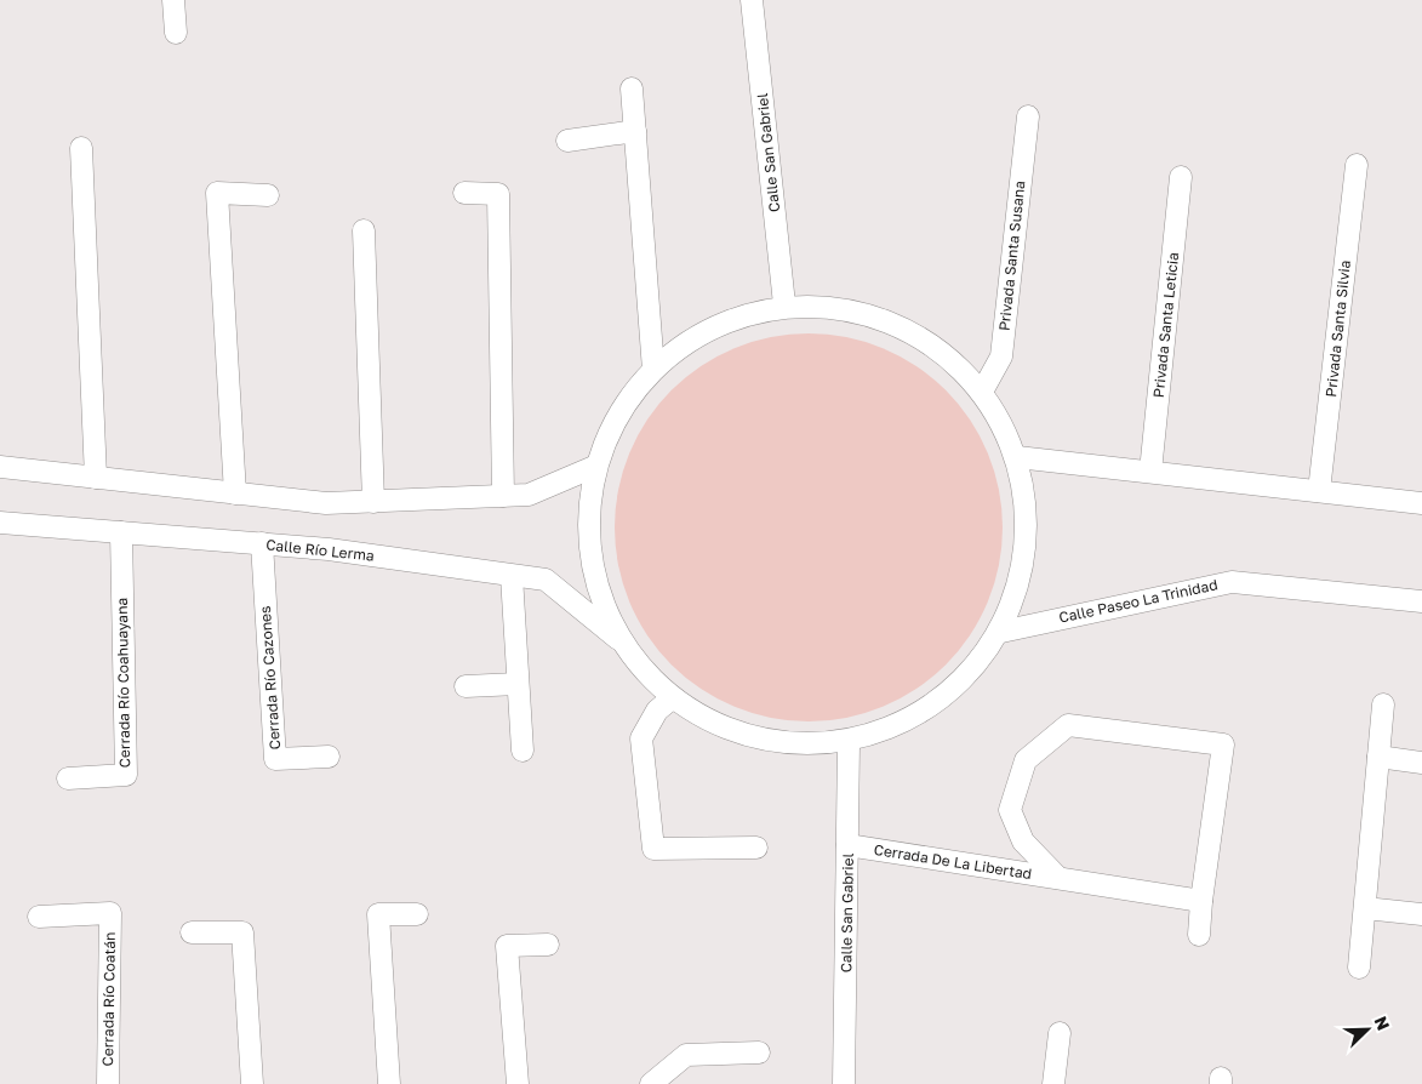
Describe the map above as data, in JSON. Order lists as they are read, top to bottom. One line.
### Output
{"streets":{"street":["Calle San Gabriel","Privada Santa Susana","Privada Santa Leticia","Privada Santa Silvia","Calle Río Lerma","Calle Paseo La Trinidad","Cerrada Río Cazones","Cerrada Río Coahuayana","Cerrada De La Libertad","Cerrada Río Coatán"]},"crossings":[["Calle San Gabriel","Cerrada De La Libertad"],["Calle Río Lerma","Cerrada Río Cazones"],["Calle Río Lerma","Cerrada Río Coahuayana"]],"north":"top right"}
